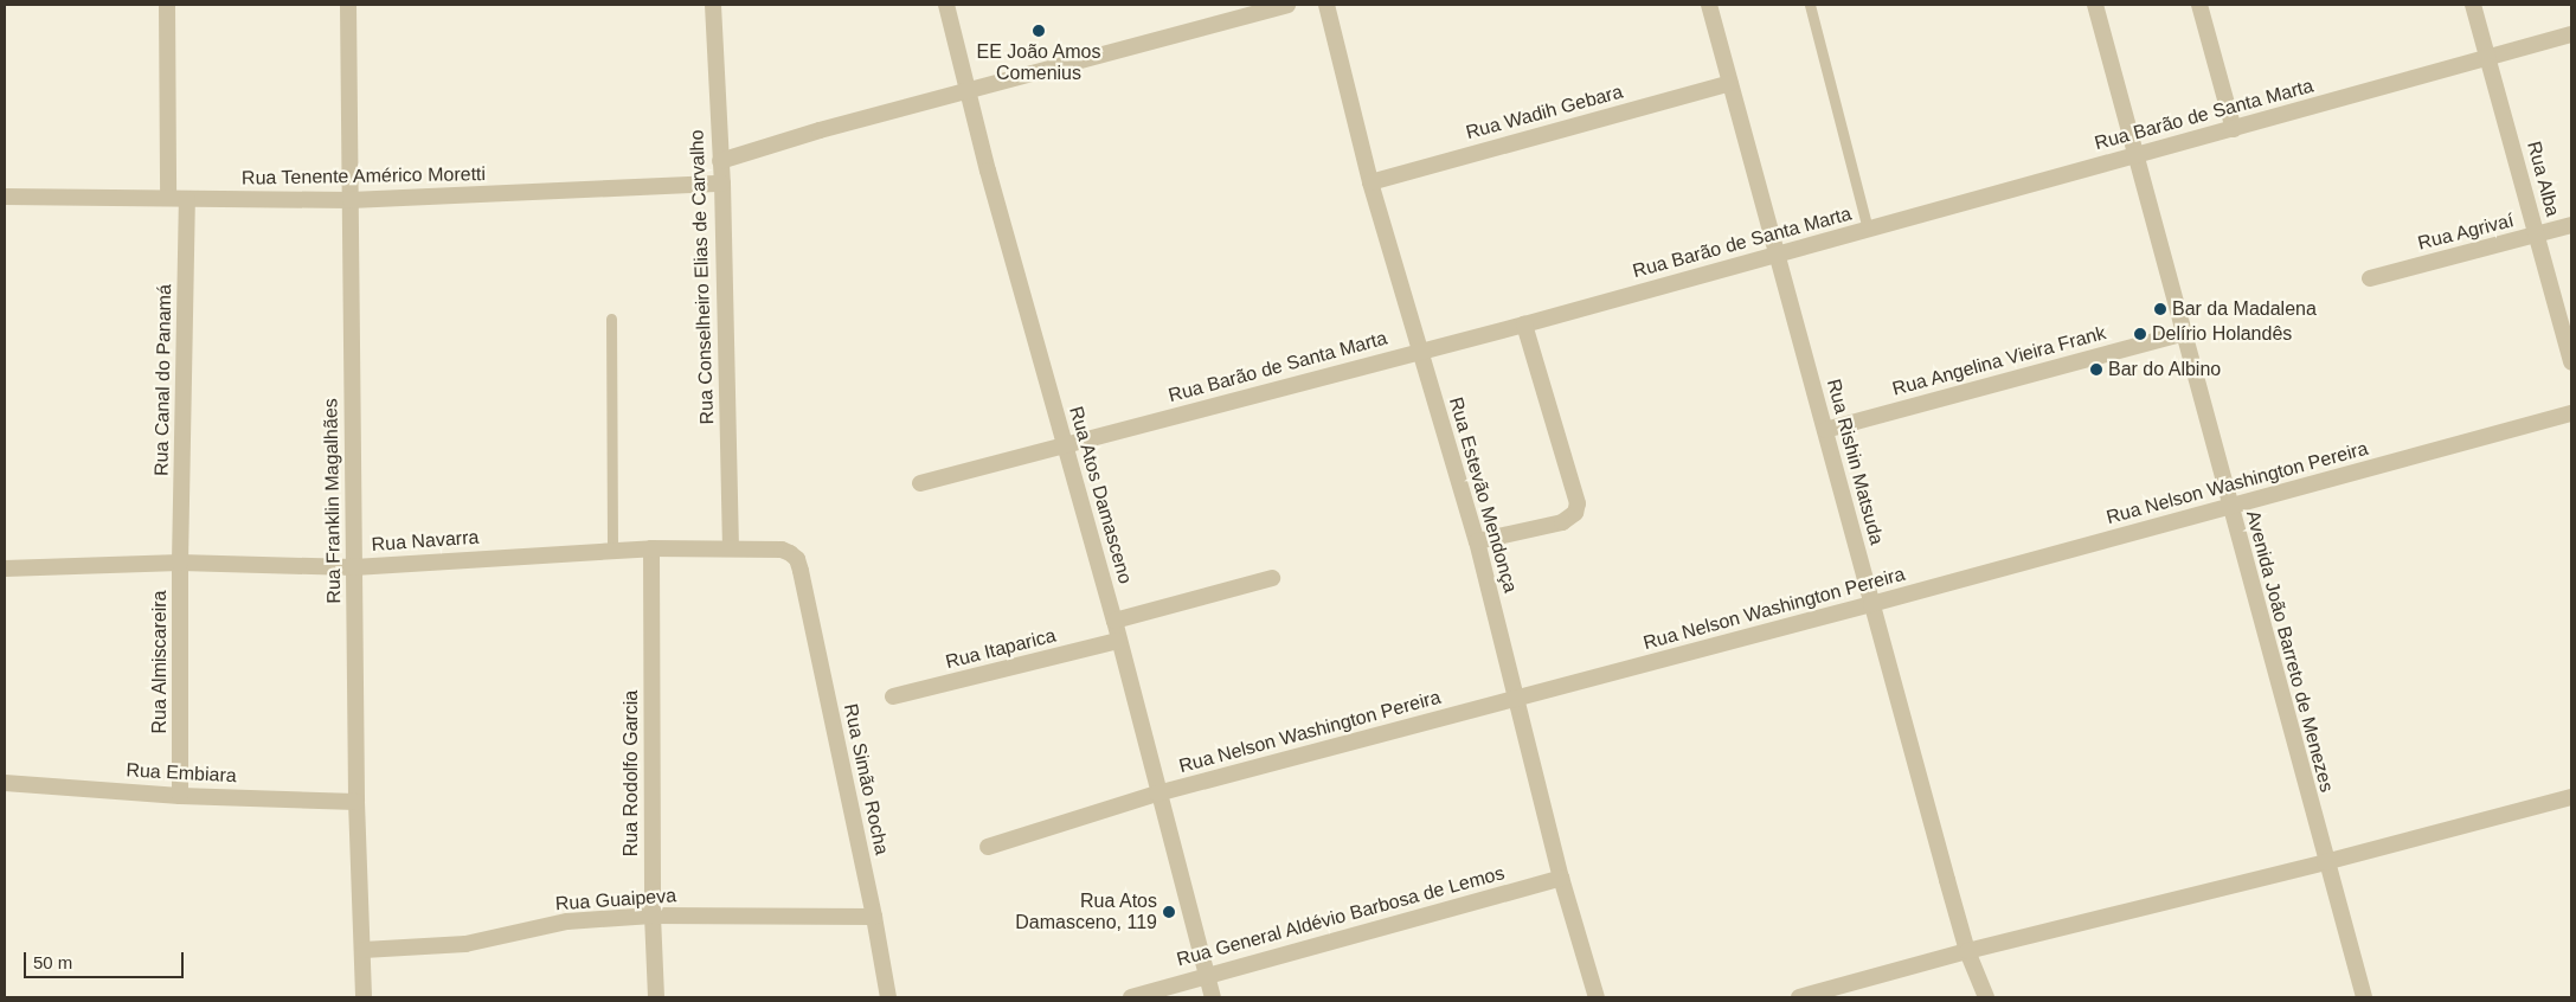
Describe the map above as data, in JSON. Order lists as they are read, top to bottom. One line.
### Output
{"streets":{"street":["Rua Wadih Gebara","Rua Barão de Santa Marta","Rua Tenente Américo Moretti","Rua Alba","Rua Agrivaí","Rua Conselheiro Elias de Carvalho","Rua Angelina Vieira Frank","Rua Canal do Panamá","Rua Rishin Matsuda","Rua Nelson Washington Pereira","Rua Atos Damasceno","Rua Estevão Mendonça","Rua Franklin Magalhães","Rua Navarra","Rua Itaparica","Avenida João Barreto de Menezes","Rua Almiscareira","Rua Embiara","Rua Rodolfo Garcia","Rua Simão Rocha","Rua Guaipeva","Rua General Aldévio Barbosa de Lemos"]},"crossings":[["Rua Wadih Gebara","Rua Rishin Matsuda"],["Rua Wadih Gebara","Rua Estevão Mendonça"],["Rua Barão de Santa Marta","Rua Alba"],["Rua Barão de Santa Marta","Rua Rishin Matsuda"],["Rua Barão de Santa Marta","Rua Atos Damasceno"],["Rua Barão de Santa Marta","Rua Estevão Mendonça"],["Rua Barão de Santa Marta","Avenida João Barreto de Menezes"],["Rua Tenente Américo Moretti","Rua Conselheiro Elias de Carvalho"],["Rua Tenente Américo Moretti","Rua Canal do Panamá"],["Rua Tenente Américo Moretti","Rua Franklin Magalhães"],["Rua Alba","Rua Agrivaí"],["Rua Conselheiro Elias de Carvalho","Rua Navarra"],["Rua Angelina Vieira Frank","Rua Rishin Matsuda"],["Rua Angelina Vieira Frank","Avenida João Barreto de Menezes"],["Rua Canal do Panamá","Rua Navarra"],["Rua Canal do Panamá","Rua Almiscareira"],["Rua Rishin Matsuda","Rua Nelson Washington Pereira"],["Rua Nelson Washington Pereira","Rua Atos Damasceno"],["Rua Nelson Washington Pereira","Rua Estevão Mendonça"],["Rua Nelson Washington Pereira","Avenida João Barreto de Menezes"],["Rua Atos Damasceno","Rua Itaparica"],["Rua Atos Damasceno","Rua General Aldévio Barbosa de Lemos"],["Rua Estevão Mendonça","Rua General Aldévio Barbosa de Lemos"],["Rua Franklin Magalhães","Rua Navarra"],["Rua Franklin Magalhães","Rua Embiara"],["Rua Franklin Magalhães","Rua Guaipeva"],["Rua Navarra","Rua Almiscareira"],["Rua Navarra","Rua Rodolfo Garcia"],["Rua Navarra","Rua Simão Rocha"],["Rua Almiscareira","Rua Embiara"],["Rua Rodolfo Garcia","Rua Guaipeva"],["Rua Simão Rocha","Rua Guaipeva"]],"places":["EE João Amos Comenius","Bar da Madalena","Delírio Holandês","Bar do Albino","Rua Atos Damasceno, 119"],"scale_bar":"50 m"}
